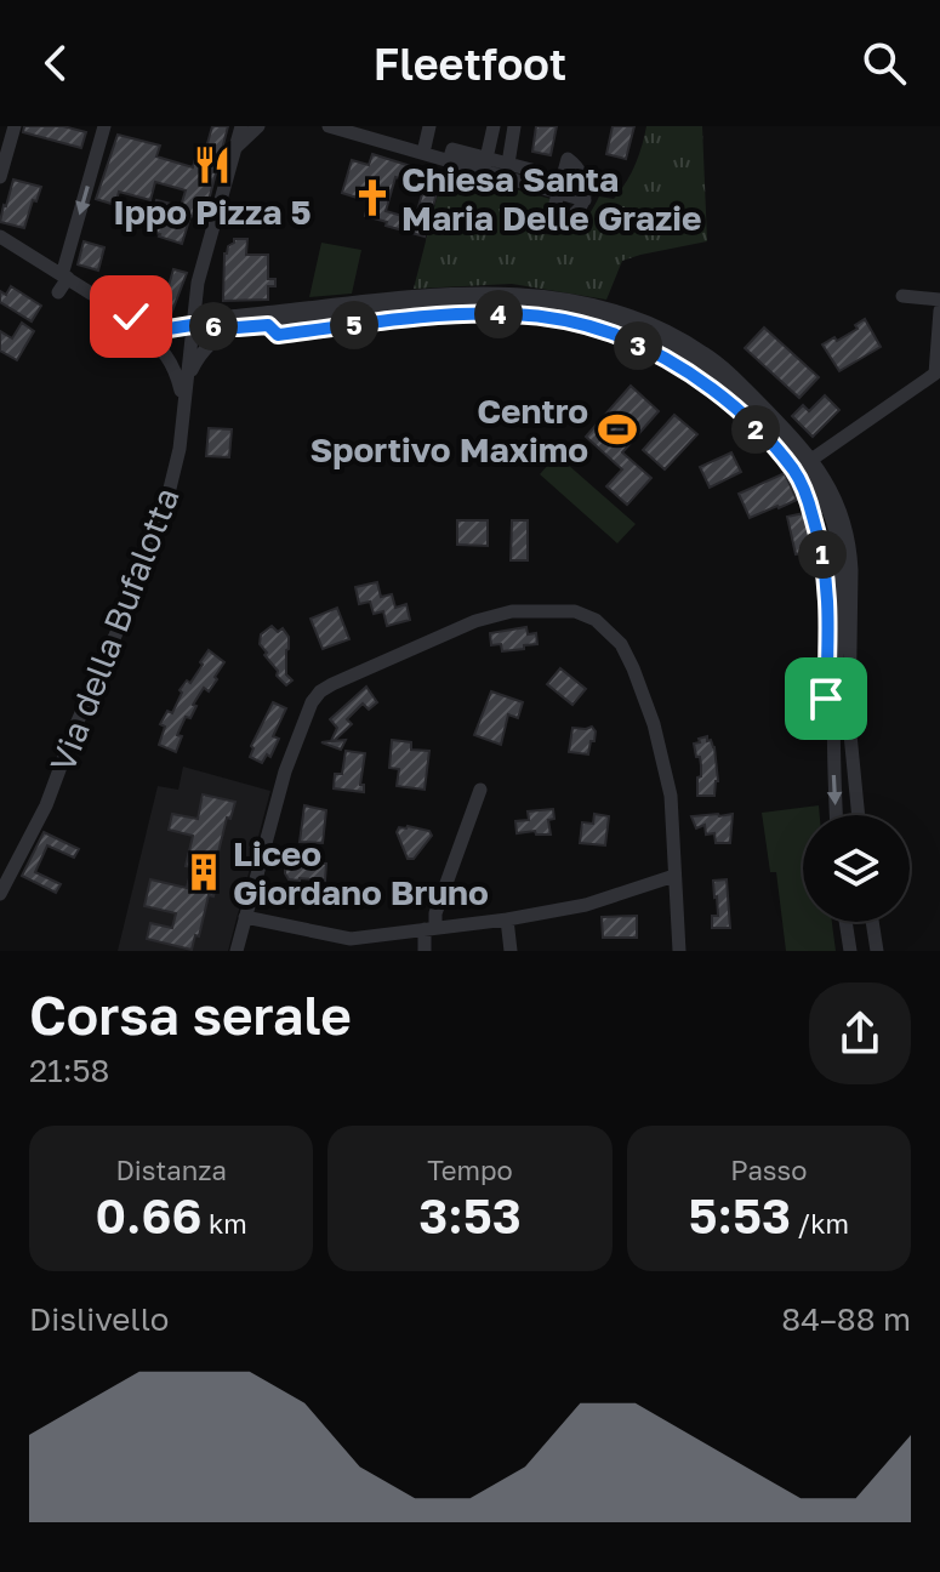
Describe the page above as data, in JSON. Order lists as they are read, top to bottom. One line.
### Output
{"streets":{"street":["Via della Bufalotta"]},"places":{"restaurant":["Ippo Pizza 5"],"church":["Chiesa Santa Maria Delle Grazie"],"sports":["Centro Sportivo Maximo"],"building":["Liceo Giordano Bruno"]},"page":{"header":"Fleetfoot","pins":["4","5","6","3","2","1"],"heading":["Corsa serale","21:58"],"stats":[["Distanza","0.66 km"],["Tempo","3:53"],["Passo","5:53 /km"]],"chart":["Dislivello","84–88 m"]}}
